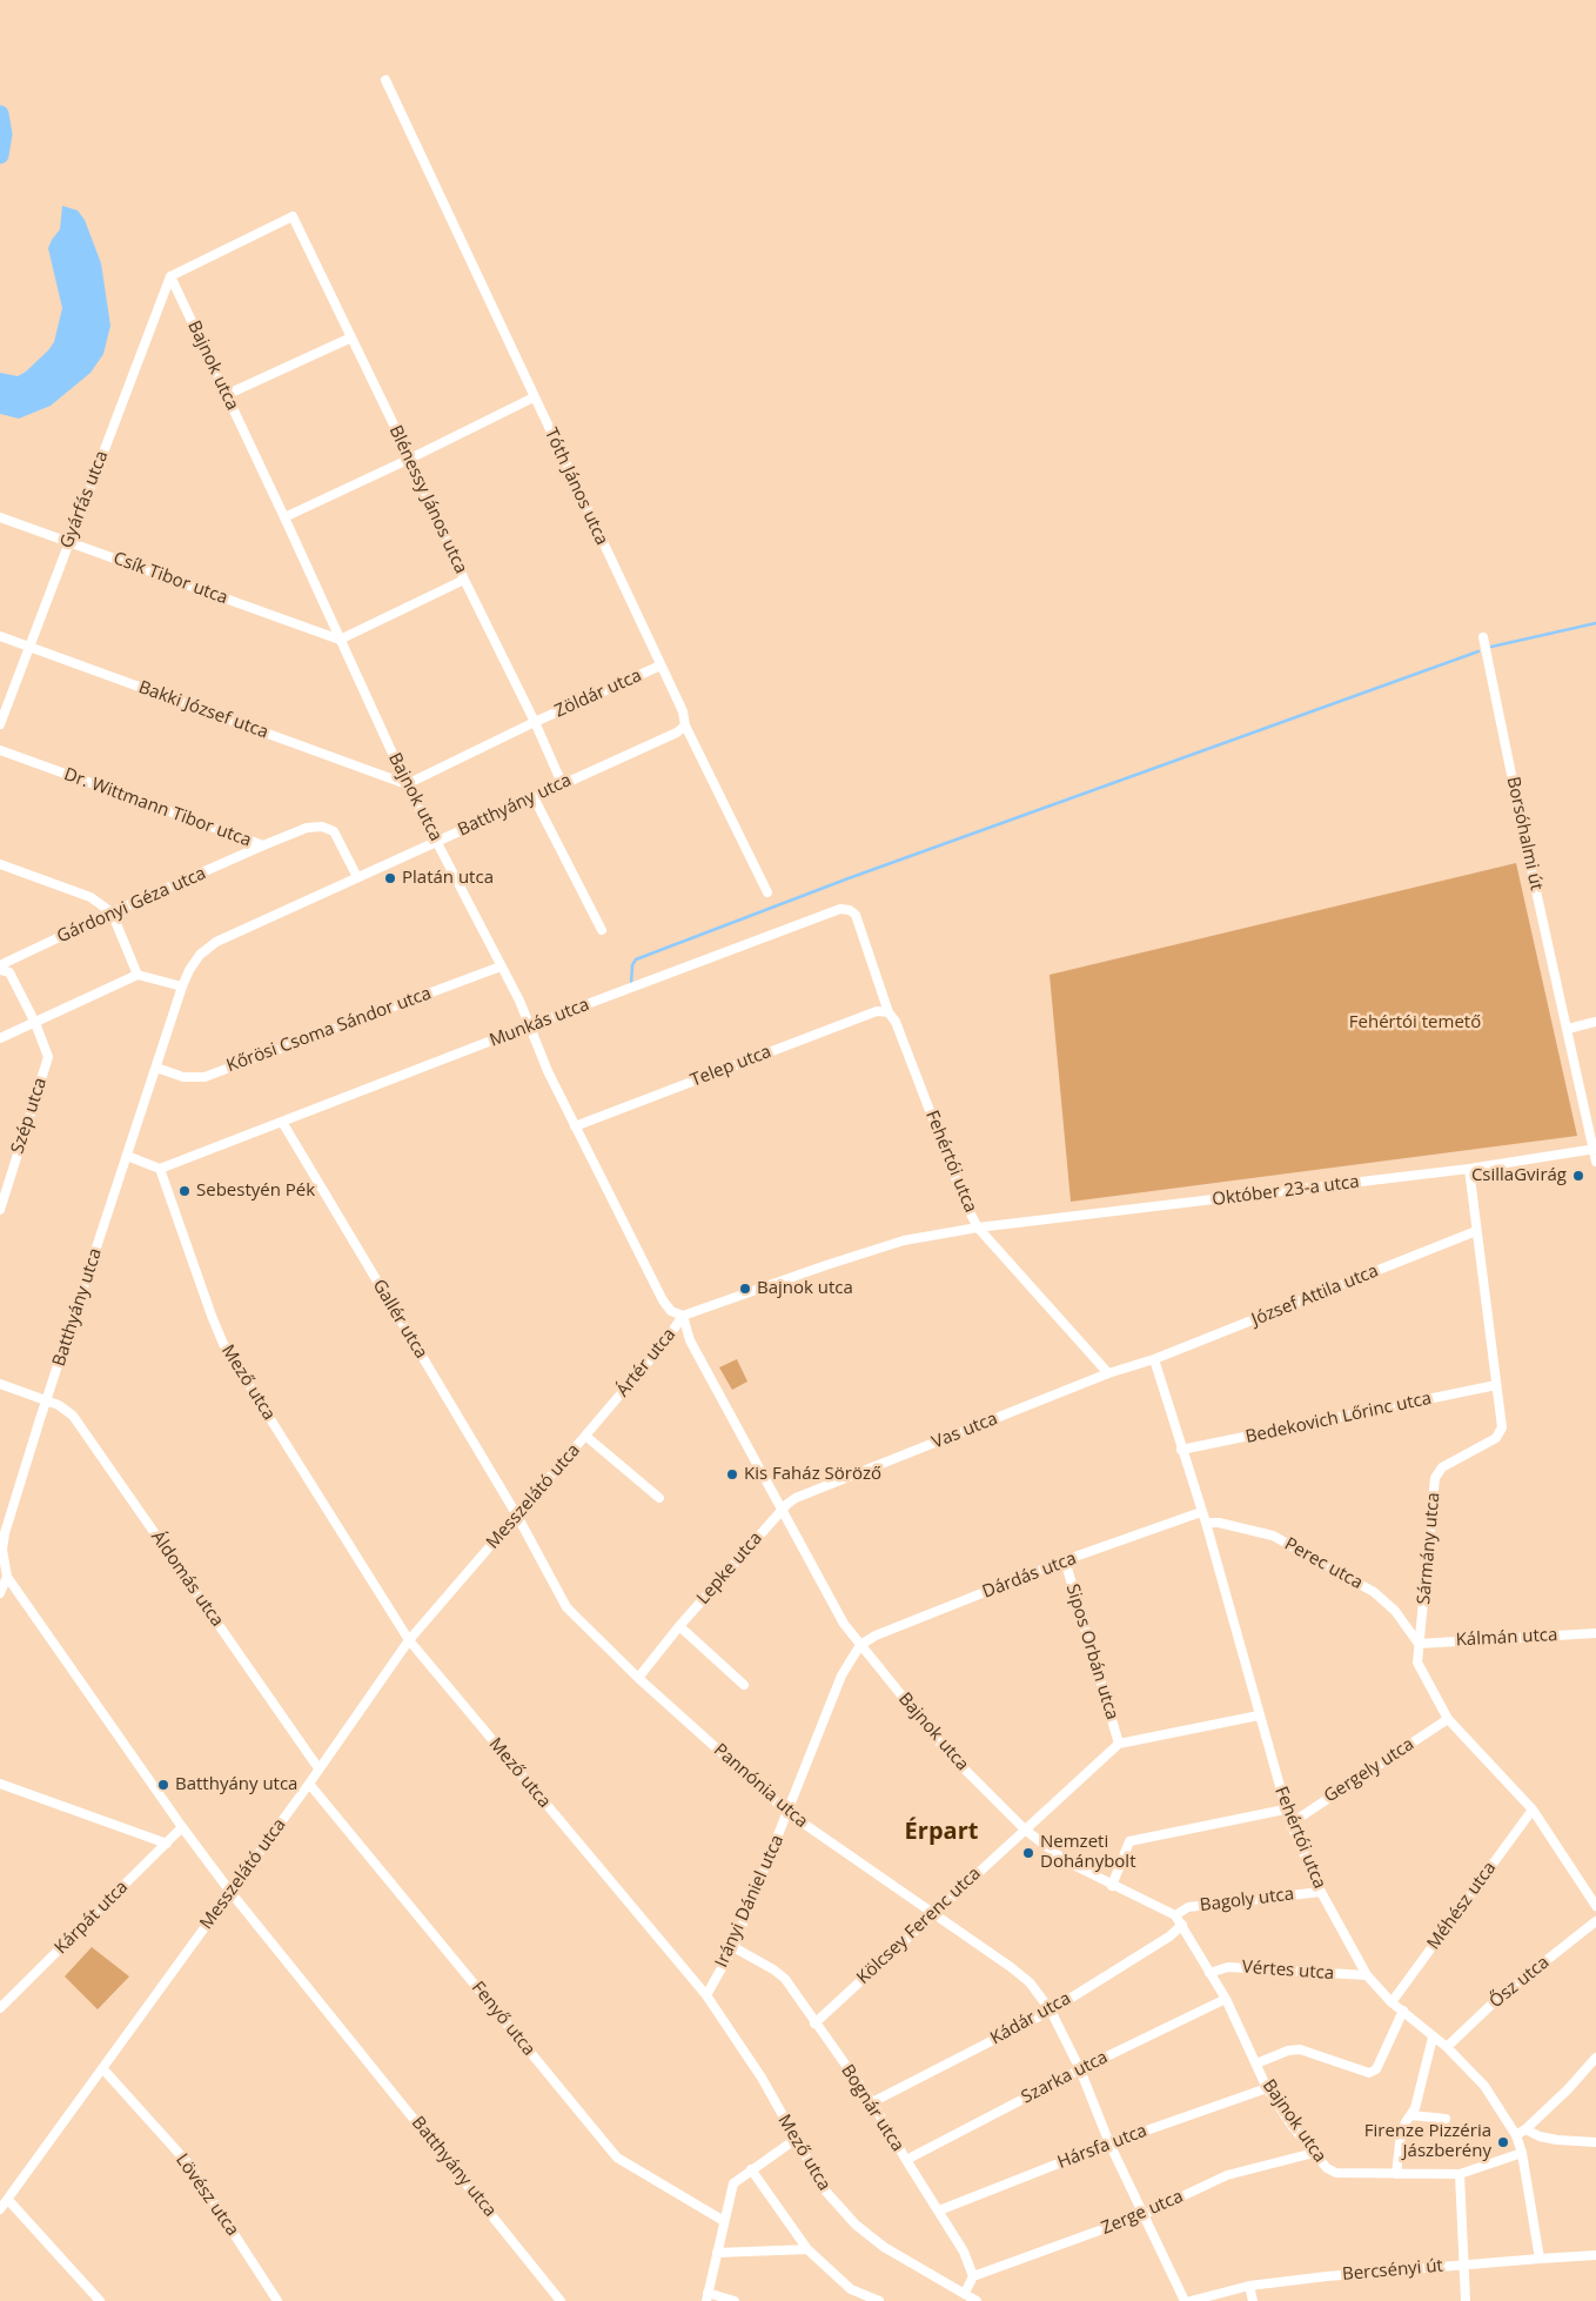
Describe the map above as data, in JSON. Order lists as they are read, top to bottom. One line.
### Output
{"streets":{"street":["Bajnok utca","Tóth János utca","Gyárfás utca","Blénessy János utca","Csík Tibor utca","Zöldár utca","Bakki József utca","Batthyány utca","Dr. Wittmann Tibor utca","Borsóhalmi út","Gárdonyi Géza utca","Munkás utca","Kőrösi Csoma Sándor utca","Telep utca","Szép utca","Fehértói utca","Október 23-a utca","József Attila utca","Gallér utca","Ártér utca","Mező utca","Bedekovich Lőrinc utca","Vas utca","Messzelátó utca","Sármány utca","Perec utca","Lepke utca","Dárdás utca","Áldomás utca","Kálmán utca","Sipos Orbán utca","Gergely utca","Pannónia utca","Bagoly utca","Irányi Dániel utca","Méhész utca","Kárpát utca","Kölcsey Ferenc utca","Vértes utca","Ősz utca","Fenyő utca","Kádár utca","Szarka utca","Bognár utca","Hársfa utca","Lövész utca","Zerge utca","Bercsényi út"]},"crossings":[["Bajnok utca","Gyárfás utca"],["Bajnok utca","Blénessy János utca"],["Bajnok utca","Csík Tibor utca"],["Bajnok utca","Zöldár utca"],["Bajnok utca","Bakki József utca"],["Bajnok utca","Batthyány utca"],["Bajnok utca","Munkás utca"],["Bajnok utca","Kőrösi Csoma Sándor utca"],["Bajnok utca","Telep utca"],["Bajnok utca","Fehértói utca"],["Bajnok utca","Ártér utca"],["Bajnok utca","Vas utca"],["Bajnok utca","Lepke utca"],["Bajnok utca","Dárdás utca"],["Bajnok utca","Bagoly utca"],["Bajnok utca","Irányi Dániel utca"],["Bajnok utca","Kölcsey Ferenc utca"],["Bajnok utca","Vértes utca"],["Bajnok utca","Kádár utca"],["Bajnok utca","Szarka utca"],["Bajnok utca","Hársfa utca"],["Bajnok utca","Zerge utca"],["Tóth János utca","Zöldár utca"],["Tóth János utca","Batthyány utca"],["Gyárfás utca","Blénessy János utca"],["Gyárfás utca","Csík Tibor utca"],["Gyárfás utca","Bakki József utca"],["Blénessy János utca","Zöldár utca"],["Blénessy János utca","Batthyány utca"],["Zöldár utca","Bakki József utca"],["Batthyány utca","Dr. Wittmann Tibor utca"],["Batthyány utca","Kőrösi Csoma Sándor utca"],["Batthyány utca","Messzelátó utca"],["Batthyány utca","Áldomás utca"],["Batthyány utca","Kárpát utca"],["Dr. Wittmann Tibor utca","Gárdonyi Géza utca"],["Borsóhalmi út","Október 23-a utca"],["Gárdonyi Géza utca","Szép utca"],["Munkás utca","Telep utca"],["Munkás utca","Fehértói utca"],["Munkás utca","Gallér utca"],["Munkás utca","Mező utca"],["Telep utca","Fehértói utca"],["Fehértói utca","Október 23-a utca"],["Fehértói utca","József Attila utca"],["Fehértói utca","Ártér utca"],["Fehértói utca","Bedekovich Lőrinc utca"],["Fehértói utca","Vas utca"],["Fehértói utca","Perec utca"],["Fehértói utca","Dárdás utca"],["Fehértói utca","Gergely utca"],["Fehértói utca","Bagoly utca"],["Fehértói utca","Méhész utca"],["Fehértói utca","Vértes utca"],["Fehértói utca","Ősz utca"],["Fehértói utca","Bercsényi út"],["Október 23-a utca","Ártér utca"],["Október 23-a utca","Sármány utca"],["József Attila utca","Vas utca"],["József Attila utca","Sármány utca"],["Gallér utca","Messzelátó utca"],["Gallér utca","Pannónia utca"],["Ártér utca","Messzelátó utca"],["Mező utca","Messzelátó utca"],["Mező utca","Irányi Dániel utca"],["Bedekovich Lőrinc utca","Sármány utca"],["Vas utca","Lepke utca"],["Messzelátó utca","Áldomás utca"],["Messzelátó utca","Pannónia utca"],["Messzelátó utca","Fenyő utca"],["Messzelátó utca","Lövész utca"],["Sármány utca","Perec utca"],["Sármány utca","Kálmán utca"],["Sármány utca","Gergely utca"],["Sármány utca","Méhész utca"],["Perec utca","Kálmán utca"],["Lepke utca","Pannónia utca"],["Dárdás utca","Sipos Orbán utca"],["Dárdás utca","Irányi Dániel utca"],["Sipos Orbán utca","Kölcsey Ferenc utca"],["Pannónia utca","Irányi Dániel utca"],["Pannónia utca","Kölcsey Ferenc utca"],["Pannónia utca","Kádár utca"],["Pannónia utca","Szarka utca"],["Pannónia utca","Hársfa utca"],["Pannónia utca","Zerge utca"],["Irányi Dániel utca","Bognár utca"],["Kölcsey Ferenc utca","Bognár utca"],["Kádár utca","Bognár utca"],["Szarka utca","Bognár utca"],["Bognár utca","Hársfa utca"],["Bognár utca","Zerge utca"]],"districts":["Érpart"],"parks":["Fehértói temető"],"places":["Platán utca","CsillaGvirág","Sebestyén Pék","Bajnok utca","Kis Faház Söröző","Batthyány utca","Nemzeti Dohánybolt","Firenze Pizzéria Jászberény"]}
